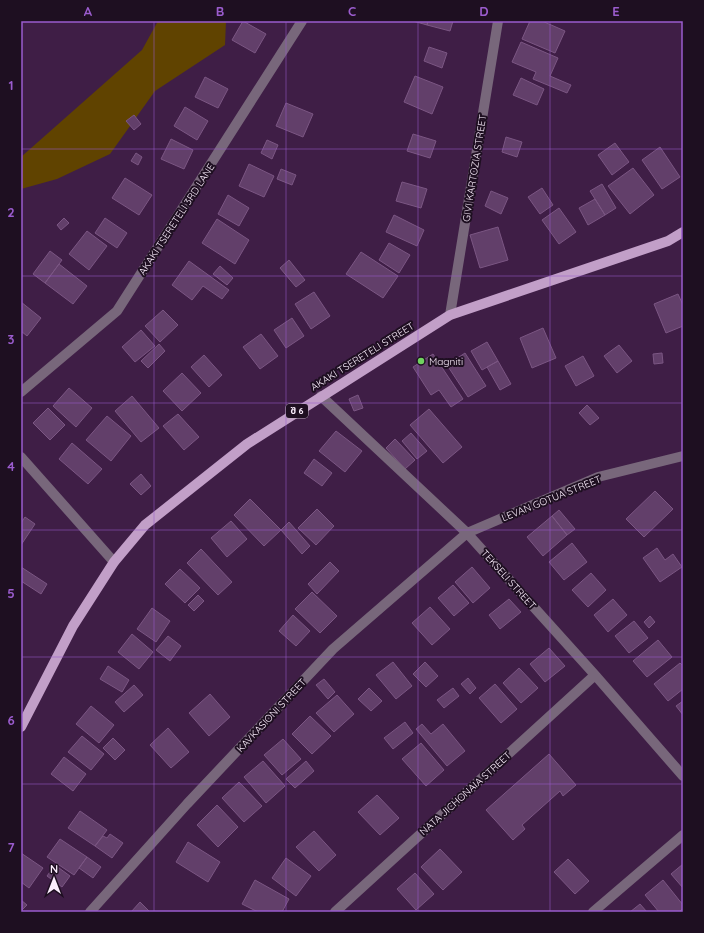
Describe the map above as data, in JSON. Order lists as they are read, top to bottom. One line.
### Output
{"streets":{"main road":["AKAKI TSERETELI STREET","შ 6"],"street":["GIVI KARTOZIA STREET","AKAKI TSERETELI 3RD LANE","LEVAN GOTUA STREET","TEKSELI STREET","KAVKASIONI STREET","NATA JICHONAIA STREET"]},"crossings":[["GIVI KARTOZIA STREET","AKAKI TSERETELI STREET"],["AKAKI TSERETELI STREET","TEKSELI STREET"],["LEVAN GOTUA STREET","TEKSELI STREET"],["LEVAN GOTUA STREET","KAVKASIONI STREET"],["TEKSELI STREET","KAVKASIONI STREET"],["TEKSELI STREET","NATA JICHONAIA STREET"]],"places":["Magniti"],"north":"top","grid":{"columns":["A","B","C","D","E"],"rows":["1","2","3","4","5","6","7"]}}
